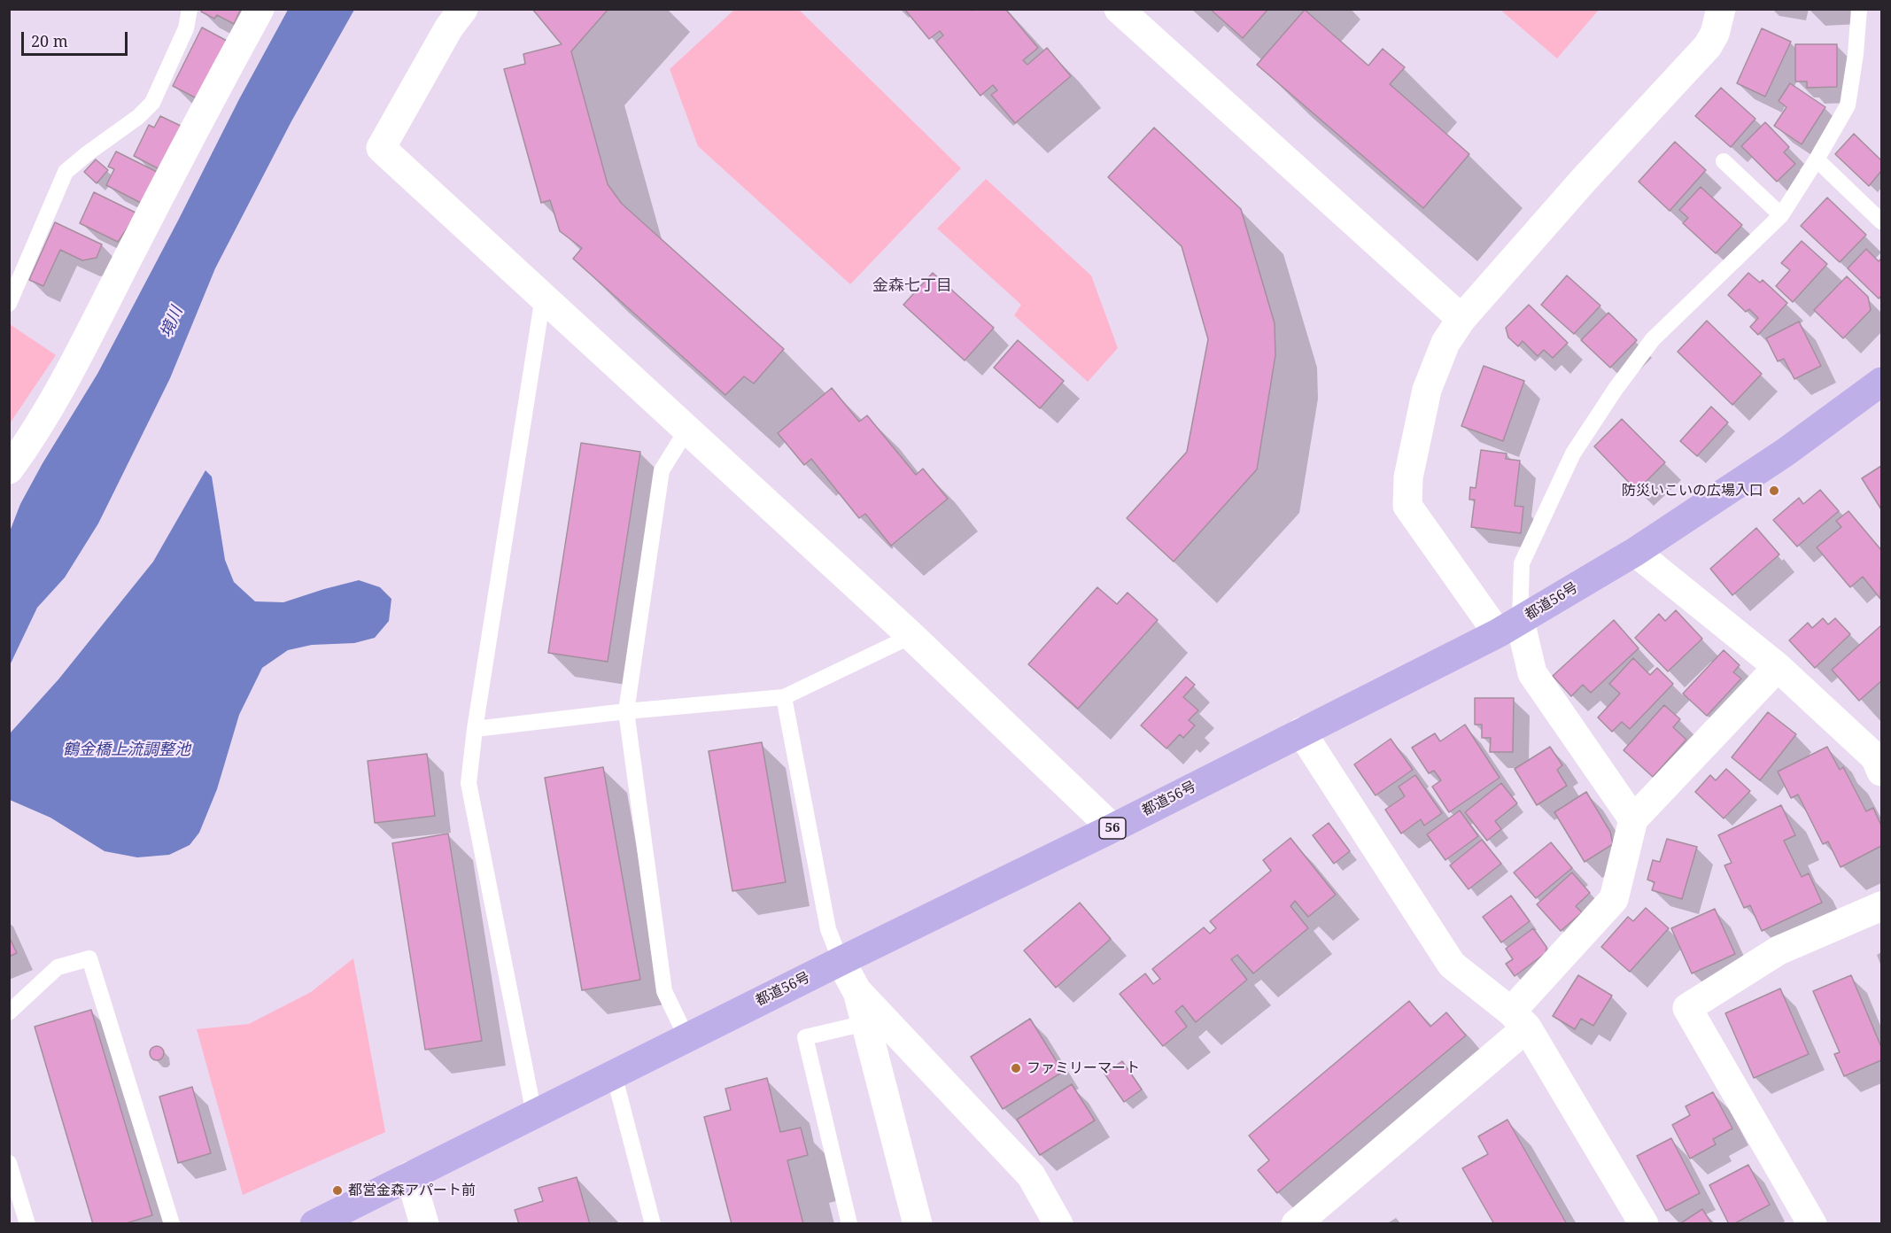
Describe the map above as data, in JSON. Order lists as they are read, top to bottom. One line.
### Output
{"streets":{"main road":["都道56号","56"]},"districts":["金森七丁目"],"water":["境川","鶴金橋上流調整池"],"places":["防災いこいの広場入口","ファミリーマート","都営金森アパート前"],"scale_bar":"20 m"}
